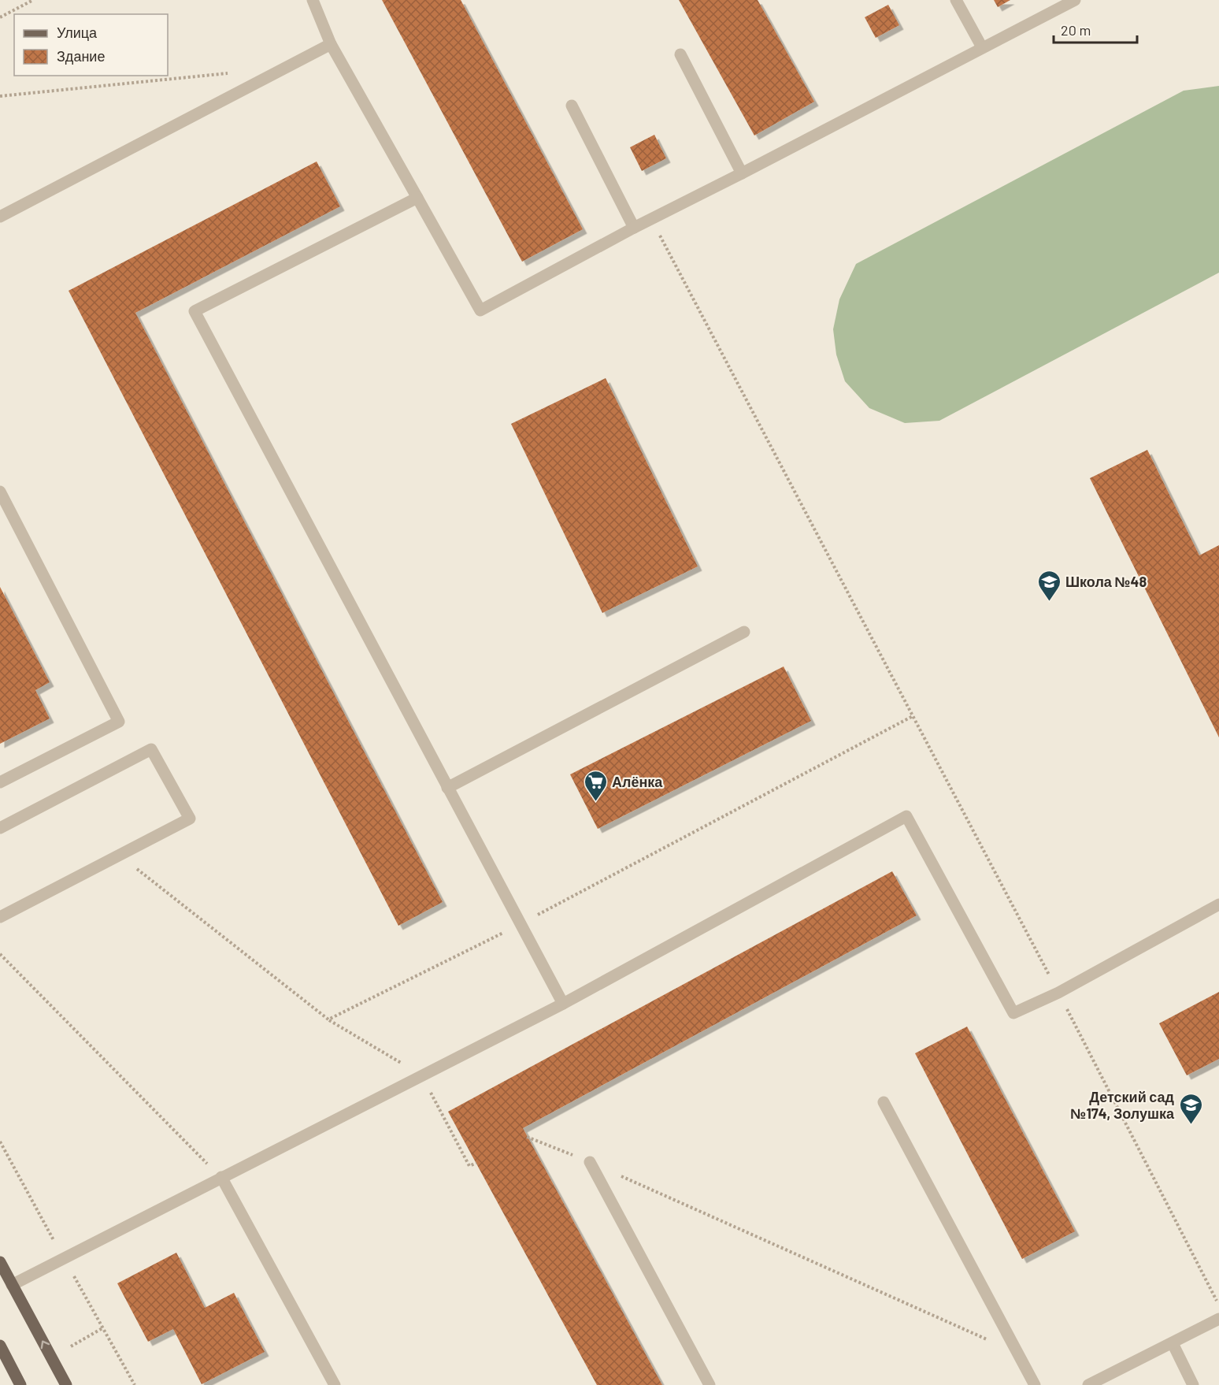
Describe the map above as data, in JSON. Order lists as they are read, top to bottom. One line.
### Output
{"places":{"school or university":["Школа №48","Детский сад №174, Золушка"],"supermarket":["Алёнка"]},"legend":["Улица","Здание"],"scale_bar":"20 m"}
